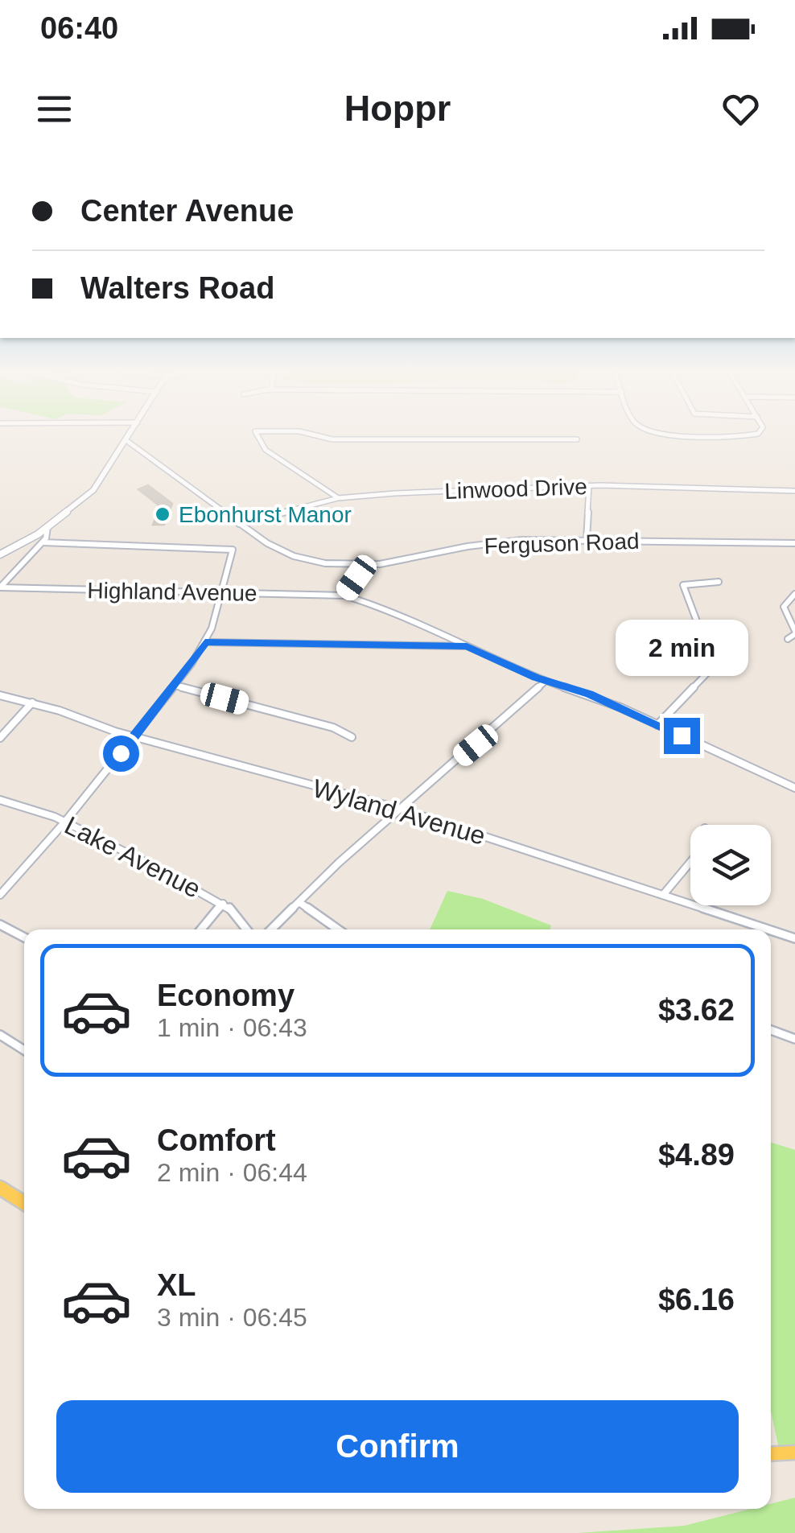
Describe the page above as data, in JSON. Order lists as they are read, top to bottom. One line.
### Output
{"streets":{"street":["Linwood Drive","Ferguson Road","Highland Avenue","Wyland Avenue","Lake Avenue"]},"crossings":[["Linwood Drive","Ferguson Road"]],"places":["Ebonhurst Manor"],"page":{"status":"06:40","header":"Hoppr","banner":["Center Avenue","Walters Road"],"bubble":"2 min","list":[{"name":"Economy","note":"1 min · 06:43","value":"$3.62"},{"name":"Comfort","note":"2 min · 06:44","value":"$4.89"},{"name":"XL","note":"3 min · 06:45","value":"$6.16"}],"buttons":"Confirm"}}
